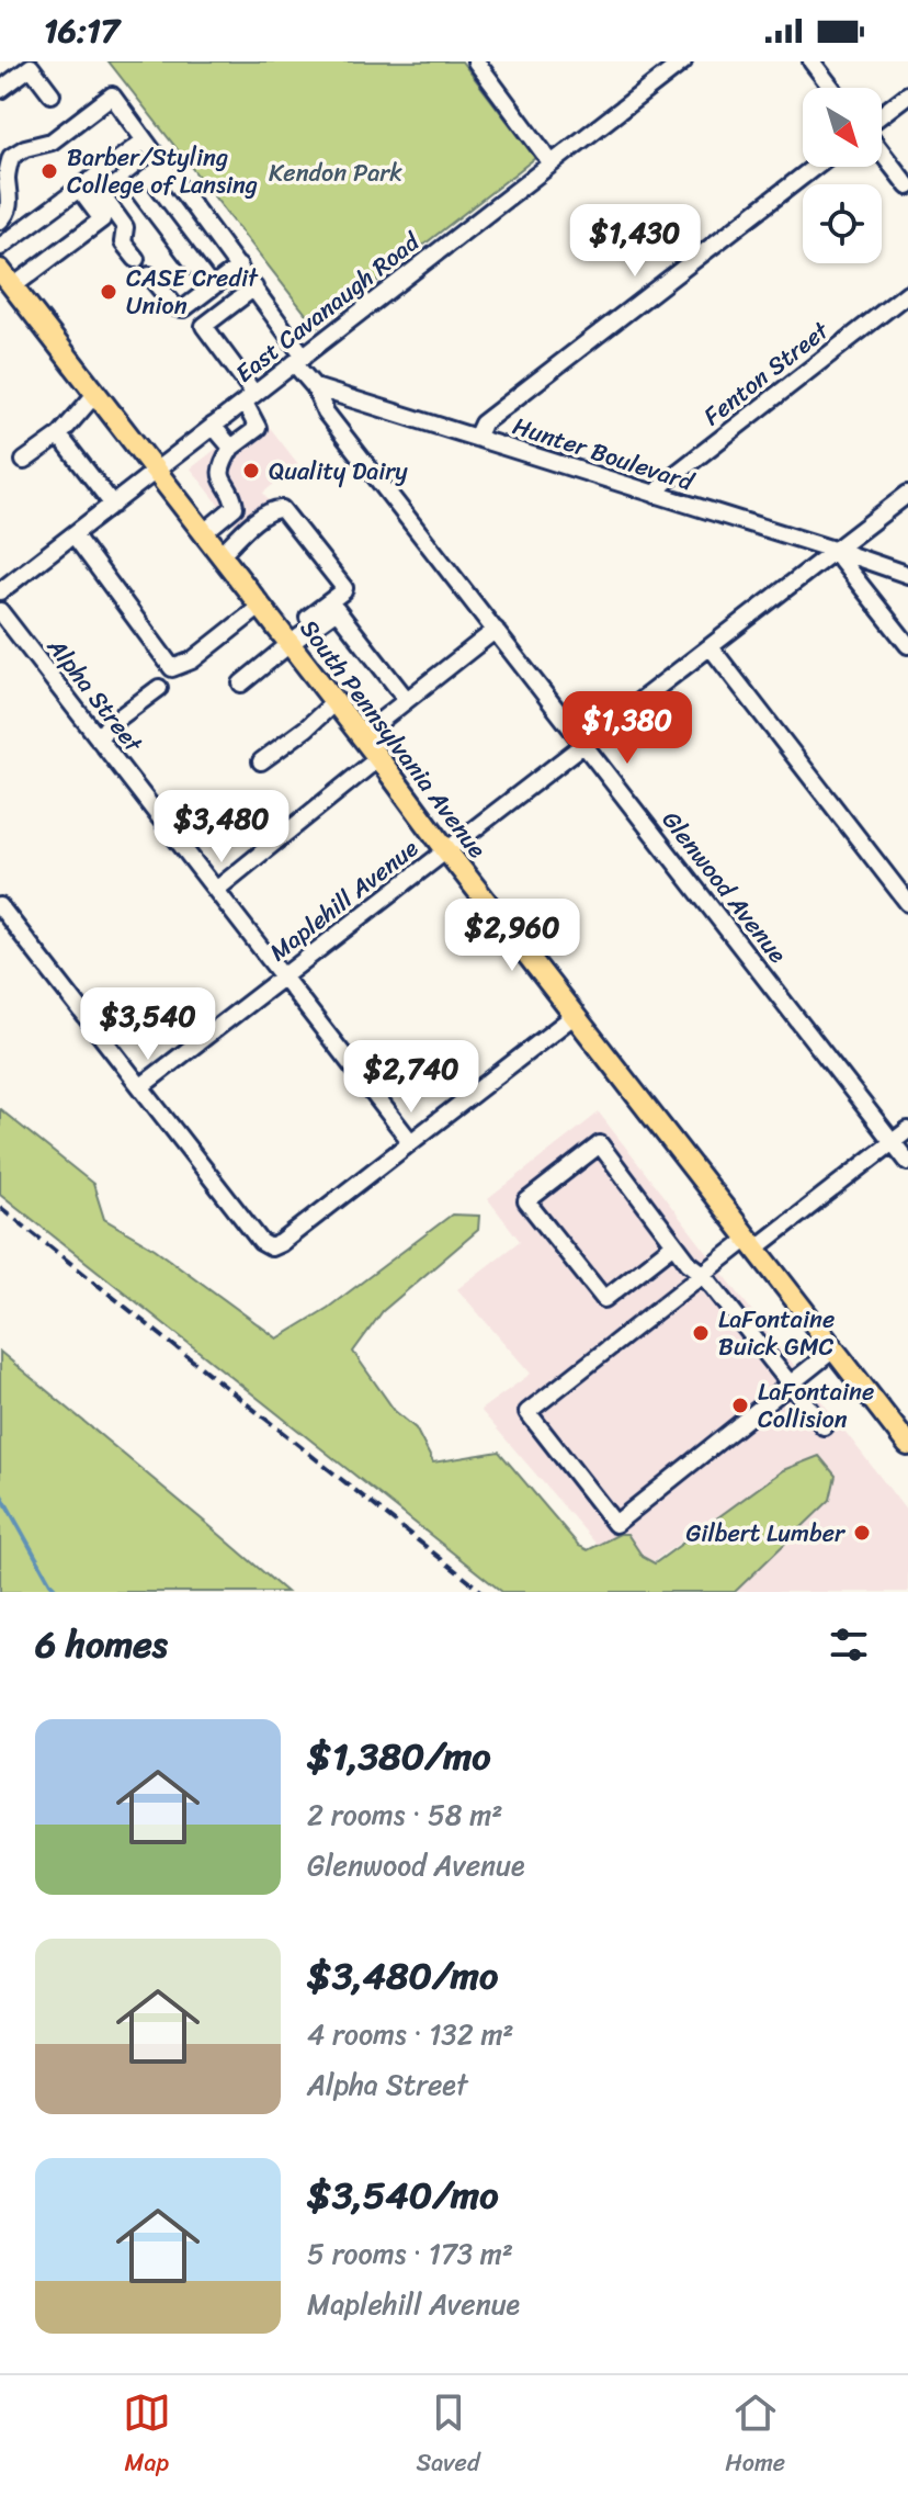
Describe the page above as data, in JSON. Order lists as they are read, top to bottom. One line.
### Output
{"streets":{"main road":["South Pennsylvania Avenue"],"street":["East Cavanaugh Road","Fenton Street","Hunter Boulevard","Alpha Street","Glenwood Avenue","Maplehill Avenue"]},"crossings":[["East Cavanaugh Road","South Pennsylvania Avenue"],["Fenton Street","Hunter Boulevard"],["Hunter Boulevard","Glenwood Avenue"],["Hunter Boulevard","Maplehill Avenue"],["Alpha Street","Maplehill Avenue"],["South Pennsylvania Avenue","Maplehill Avenue"],["Glenwood Avenue","Maplehill Avenue"]],"parks":["Kendon Park"],"places":["Barber/Styling College of Lansing","CASE Credit Union","Quality Dairy","LaFontaine Buick GMC","LaFontaine Collision","Gilbert Lumber"],"north":"bottom right","page":{"status":"16:17","price":["$1,430","$1,380","$3,480","$2,960","$3,540","$2,740"],"heading":"6 homes","list":[{"name":"$1,380/mo","note":"2 rooms · 58 m² · Glenwood Avenue"},{"name":"$3,480/mo","note":"4 rooms · 132 m² · Alpha Street"},{"name":"$3,540/mo","note":"5 rooms · 173 m² · Maplehill Avenue"}],"tabs":["Map","Saved","Home"]}}
